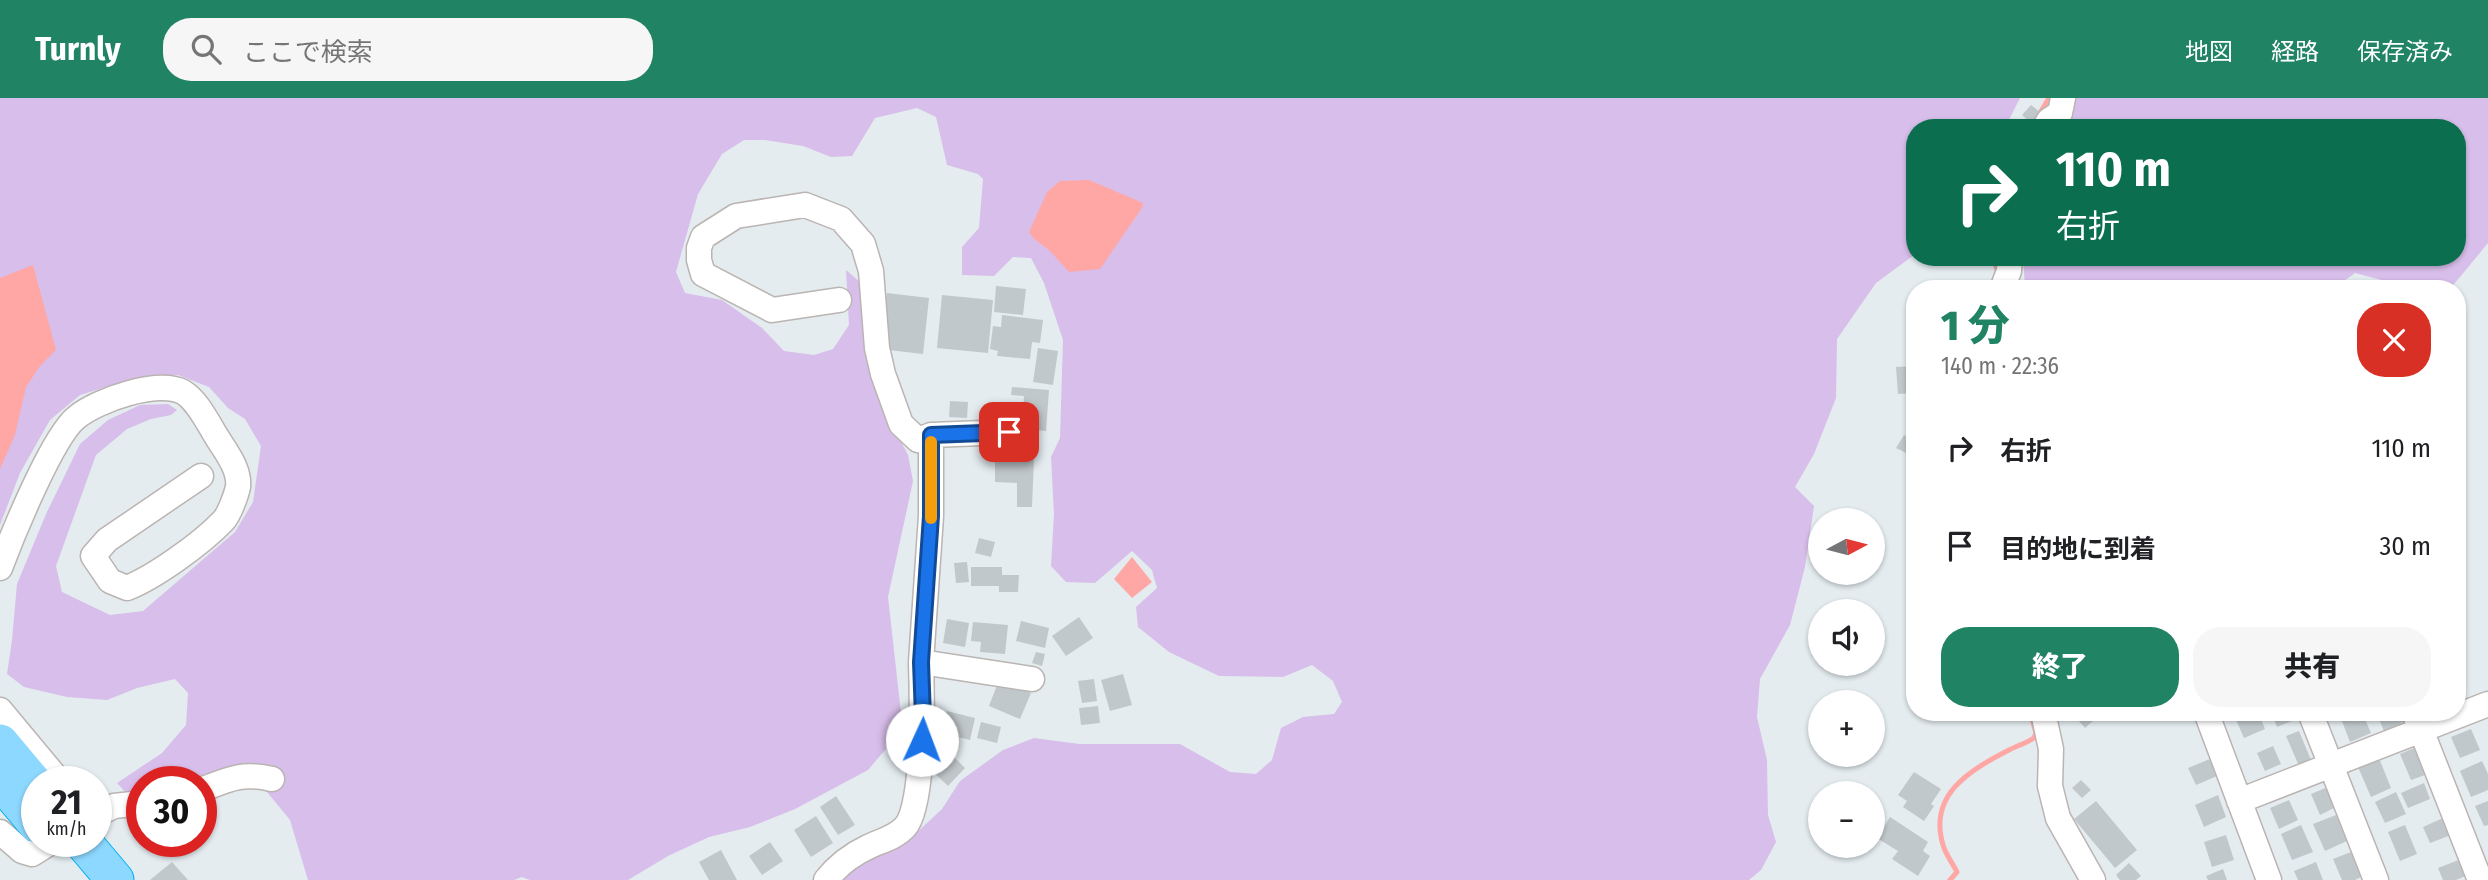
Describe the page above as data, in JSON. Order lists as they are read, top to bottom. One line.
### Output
{"north":"right","page":{"header":"Turnly","search":"ここで検索","nav":["地図","経路","保存済み"],"turn":["110 m","右折"],"heading":["1 分","140 m · 22:36"],"list":[{"name":"右折","value":"110 m"},{"name":"目的地に到着","value":"30 m"}],"map_buttons":["+","−"],"buttons":["終了","共有"],"speed":"21 km/h","limit":"30"}}
